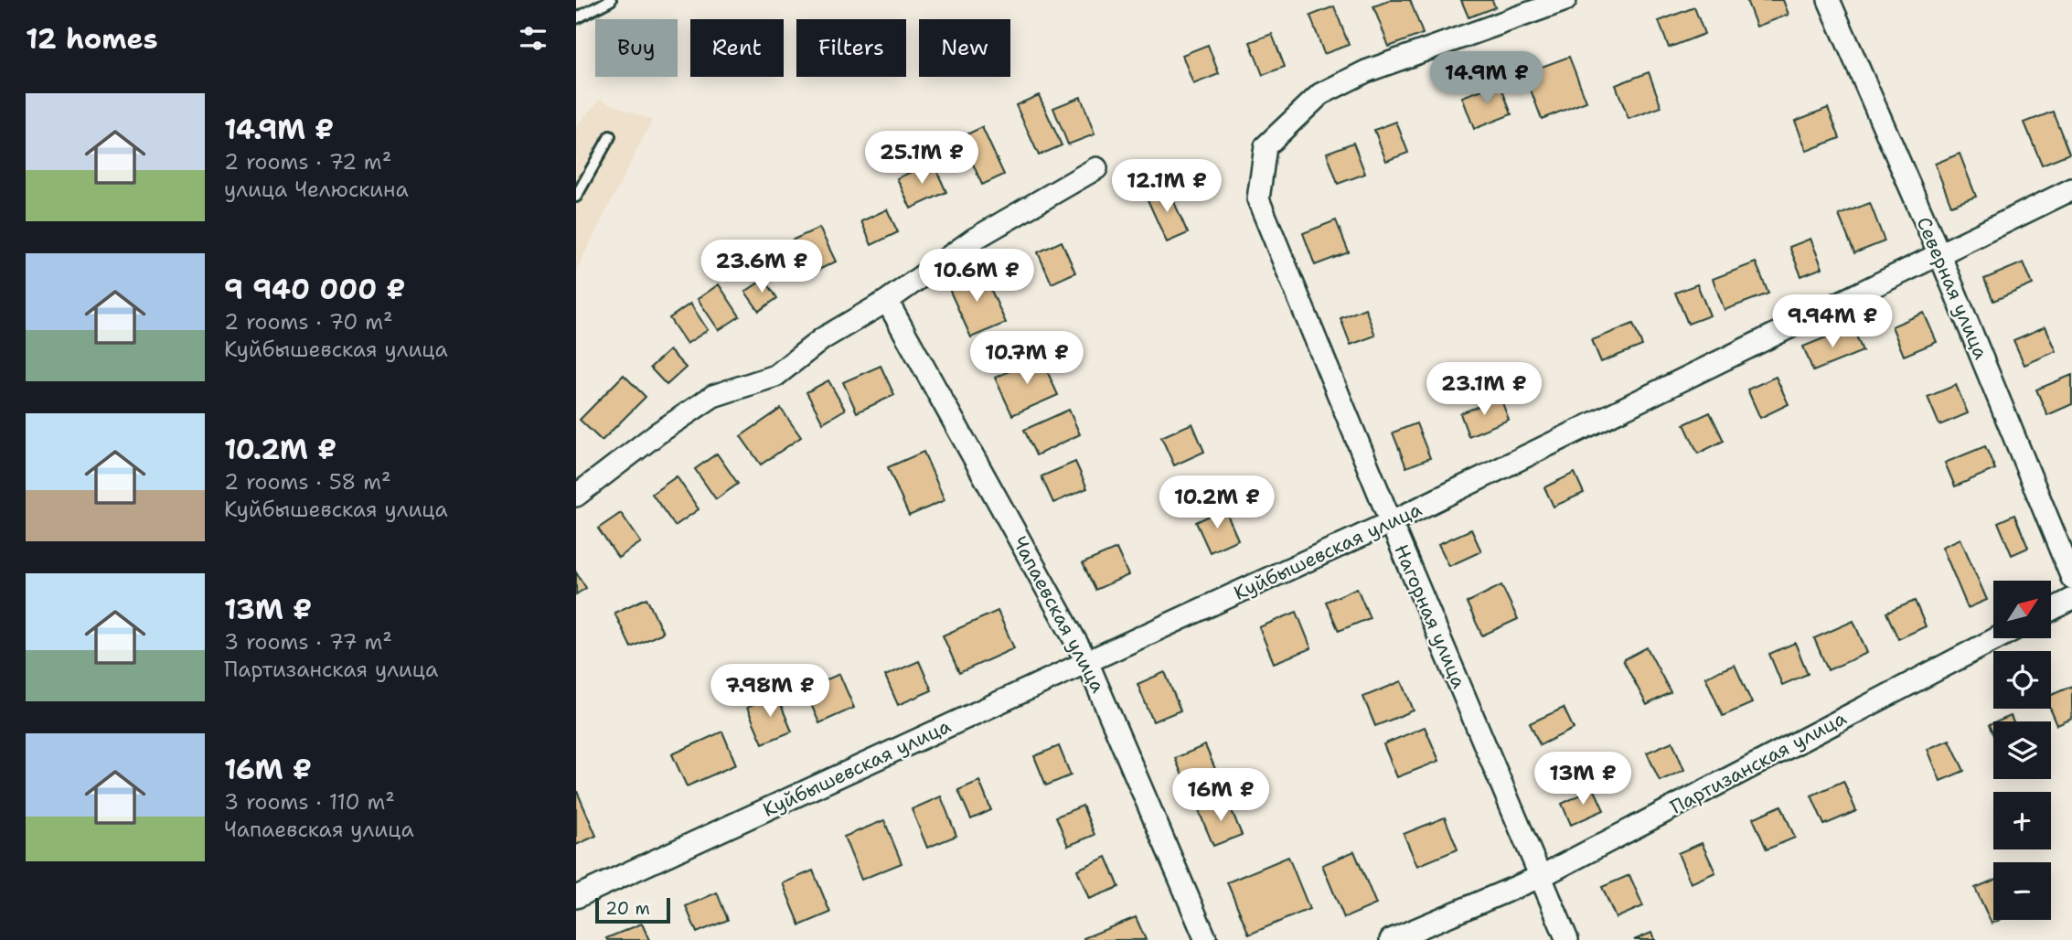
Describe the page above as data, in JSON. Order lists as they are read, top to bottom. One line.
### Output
{"streets":{"street":["Северная улица","Куйбышевская улица","Чапаевская улица","Нагорная улица","Партизанская улица"]},"crossings":[["Северная улица","Куйбышевская улица"],["Куйбышевская улица","Чапаевская улица"],["Куйбышевская улица","Нагорная улица"],["Нагорная улица","Партизанская улица"]],"scale_bar":"20 m","north":"top right","page":{"heading":"12 homes","chip":["Buy","Rent","Filters","New"],"price":["14.9M ₽","25.1M ₽","12.1M ₽","23.6M ₽","10.6M ₽","9.94M ₽","10.7M ₽","23.1M ₽","10.2M ₽","7.98M ₽","13M ₽","16M ₽"],"list":[{"name":"14.9M ₽","note":"2 rooms · 72 m² · улица Челюскина"},{"name":"9 940 000 ₽","note":"2 rooms · 70 m² · Куйбышевская улица"},{"name":"10.2M ₽","note":"2 rooms · 58 m² · Куйбышевская улица"},{"name":"13M ₽","note":"3 rooms · 77 m² · Партизанская улица"},{"name":"16M ₽","note":"3 rooms · 110 m² · Чапаевская улица"}],"map_buttons":["+","−"],"scale":"20 m"}}
